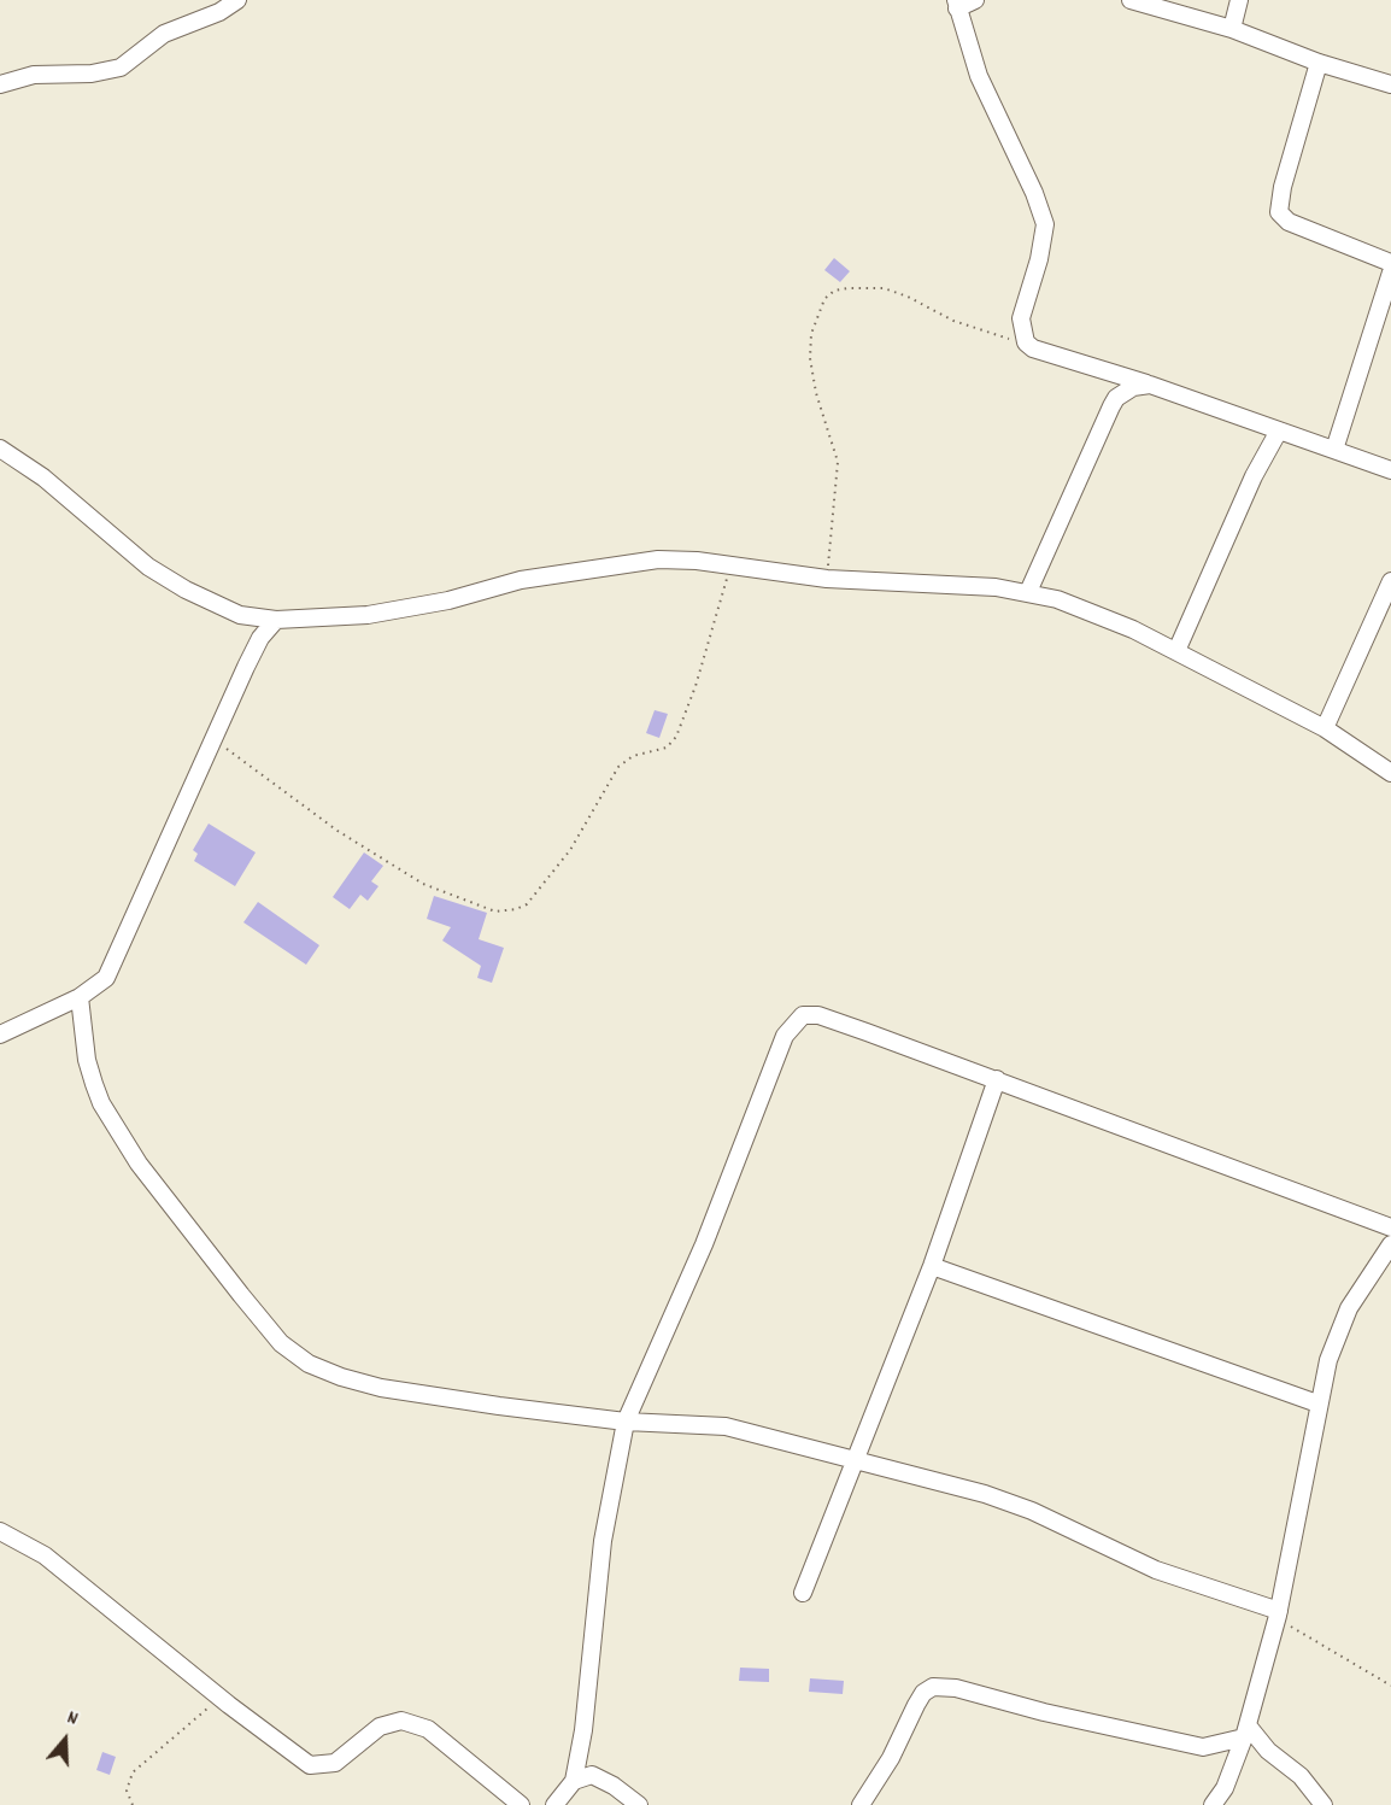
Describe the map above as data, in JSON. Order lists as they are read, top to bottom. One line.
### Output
{"north":"top"}
